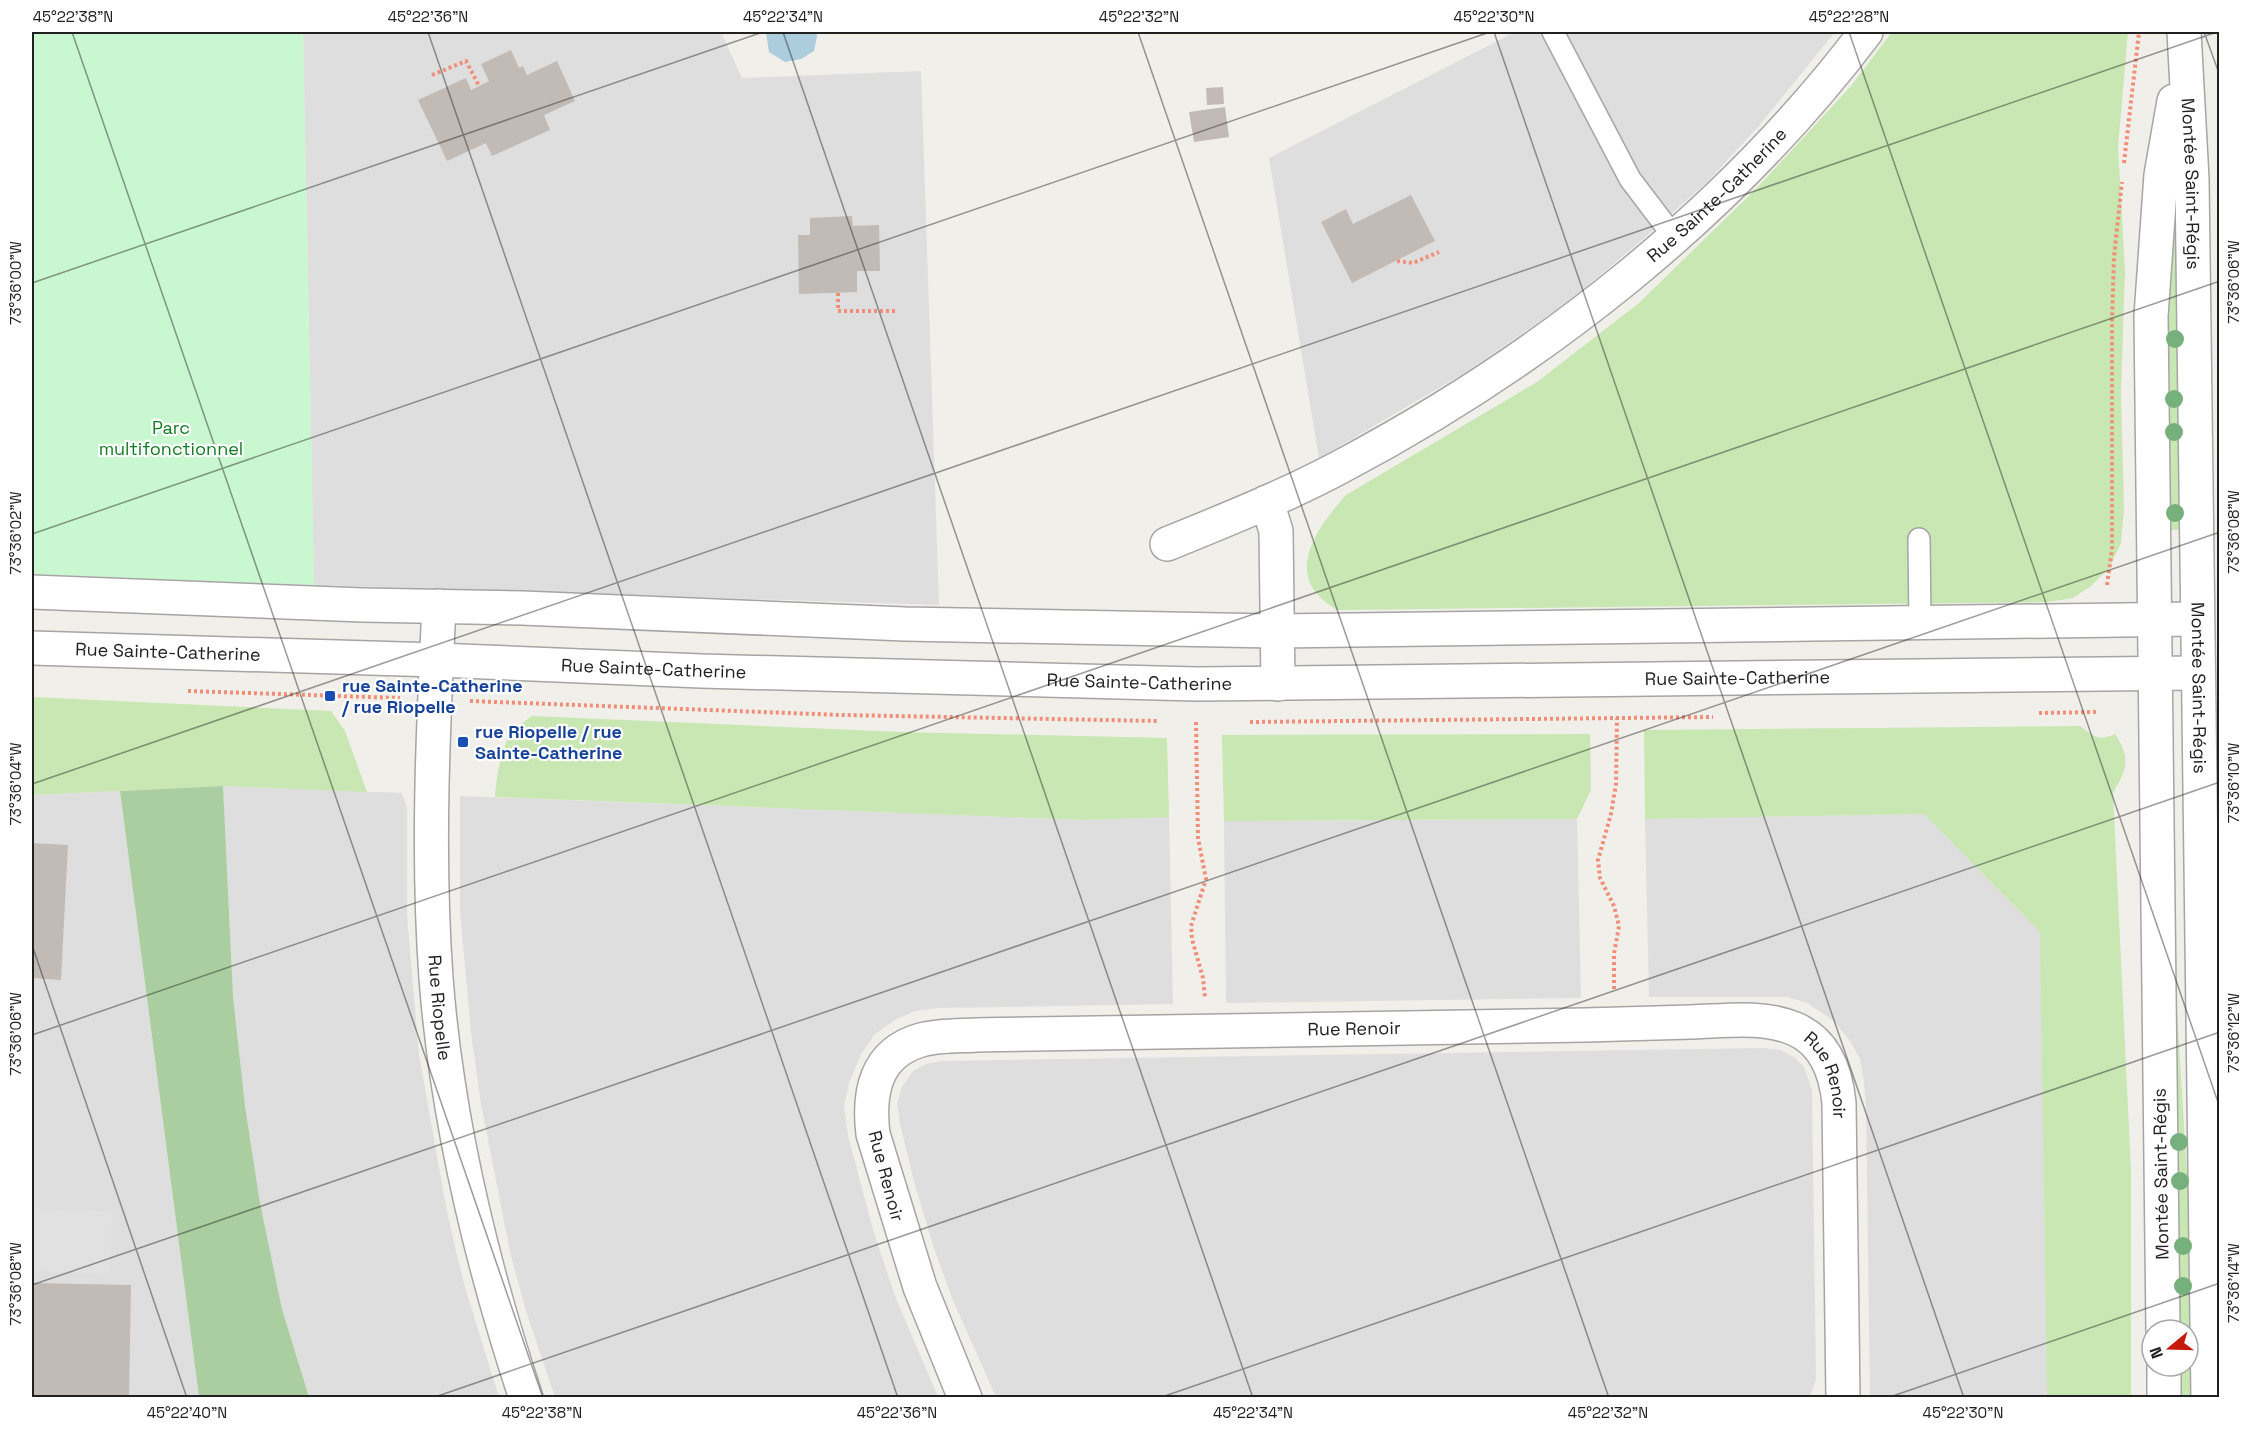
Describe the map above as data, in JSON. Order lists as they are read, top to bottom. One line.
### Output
{"streets":{"street":["Montée Saint-Régis","Rue Sainte-Catherine","Rue Riopelle","Rue Renoir"]},"crossings":[["Montée Saint-Régis","Rue Sainte-Catherine"],["Rue Sainte-Catherine","Rue Riopelle"]],"parks":["Parc multifonctionnel"],"places":{"transit":["rue Sainte-Catherine / rue Riopelle","rue Riopelle / rue Sainte-Catherine"]},"north":"left","coordinates":["45°22'38\"N","45°22'36\"N","45°22'34\"N","45°22'32\"N","45°22'30\"N","45°22'28\"N","73°36'06\"W","73°36'00\"W","73°36'08\"W","73°36'02\"W","73°36'10\"W","73°36'04\"W","73°36'12\"W","73°36'14\"W","45°22'40\"N"]}
